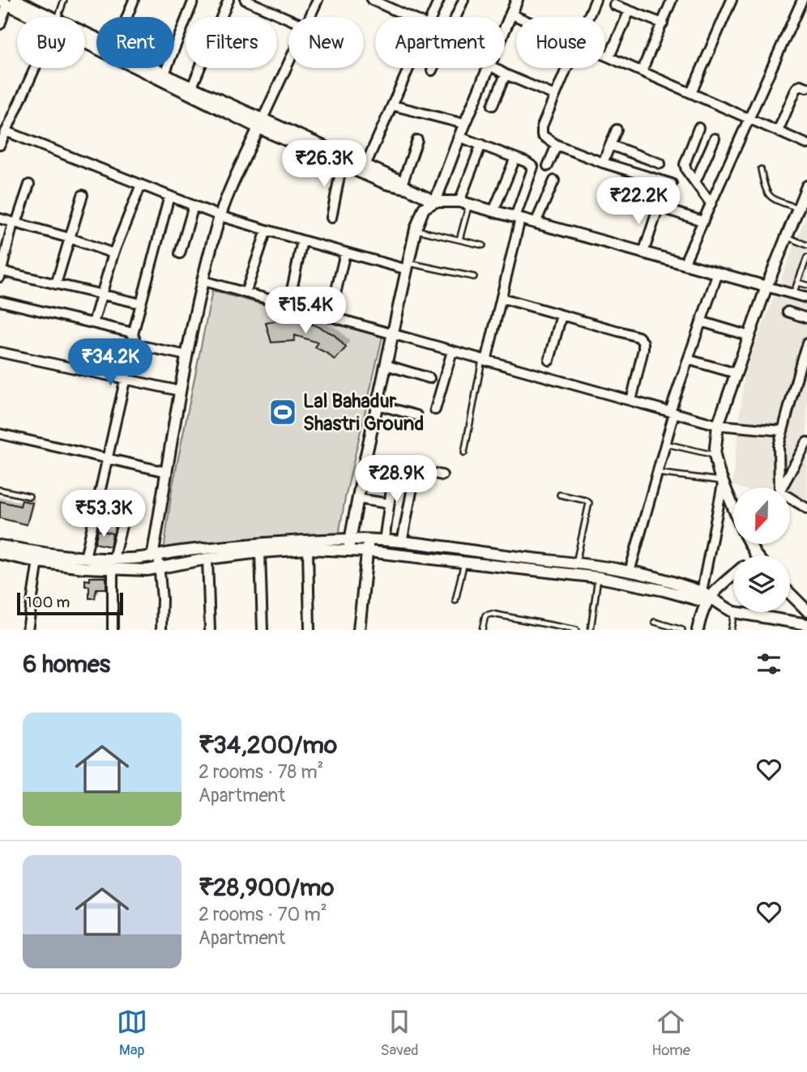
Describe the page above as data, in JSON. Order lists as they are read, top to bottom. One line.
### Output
{"places":{"sports":["Lal Bahadur Shastri Ground"]},"scale_bar":"100 m","north":"bottom","page":{"chip":["Buy","Rent","Filters","New","Apartment","House"],"price":["₹26.3K","₹22.2K","₹15.4K","₹34.2K","₹28.9K","₹53.3K"],"scale":"100 m","heading":"6 homes","list":[{"name":"₹34,200/mo","note":"2 rooms · 78 m² · Apartment"},{"name":"₹28,900/mo","note":"2 rooms · 70 m² · Apartment"}],"tabs":["Map","Saved","Home"]}}
